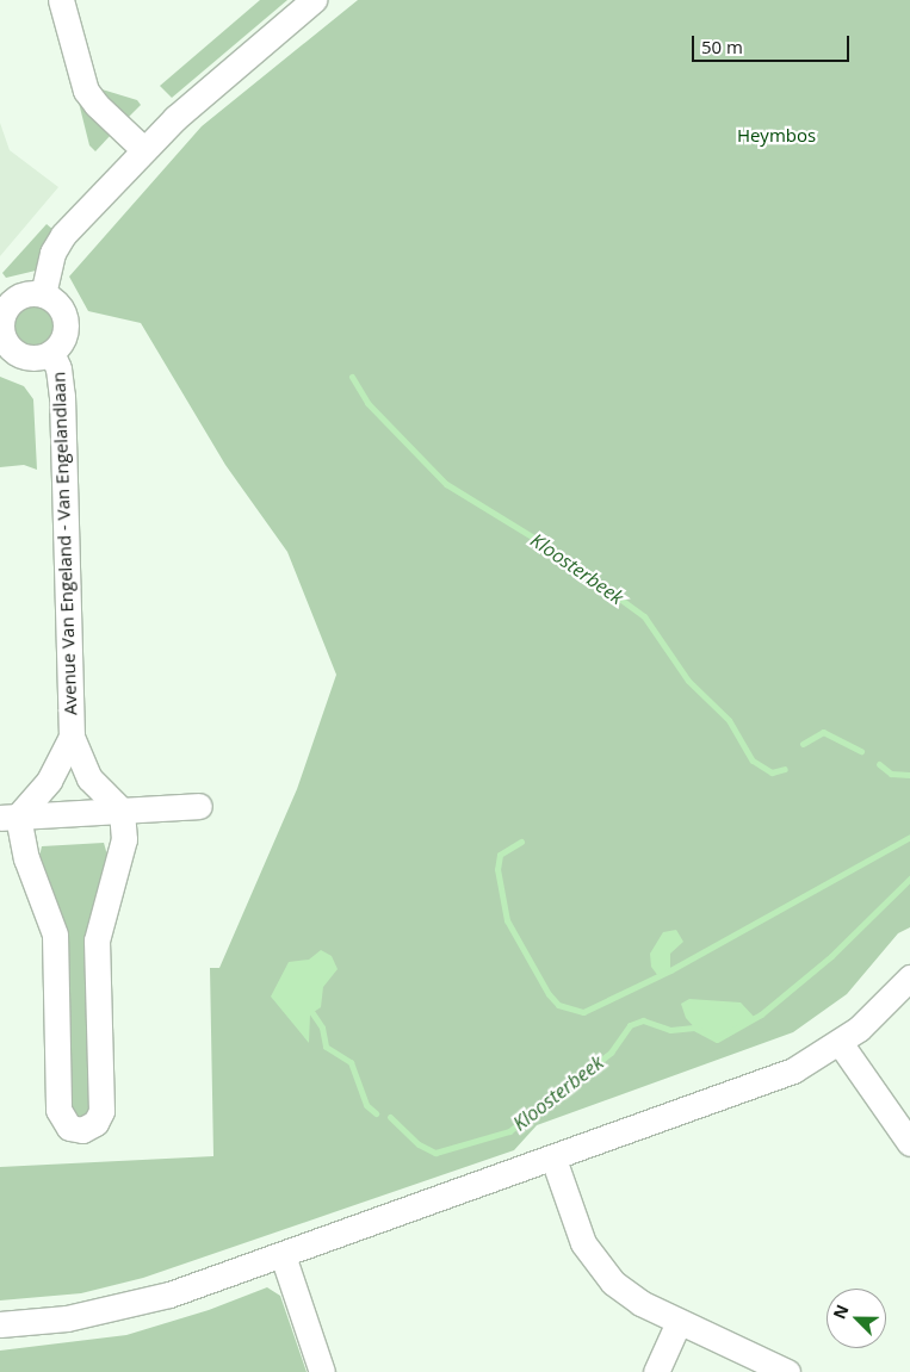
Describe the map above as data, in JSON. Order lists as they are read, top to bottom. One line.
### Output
{"streets":{"street":["Avenue Van Engeland - Van Engelandlaan"]},"water":["Kloosterbeek"],"parks":["Heymbos"],"scale_bar":"50 m","north":"top left"}
